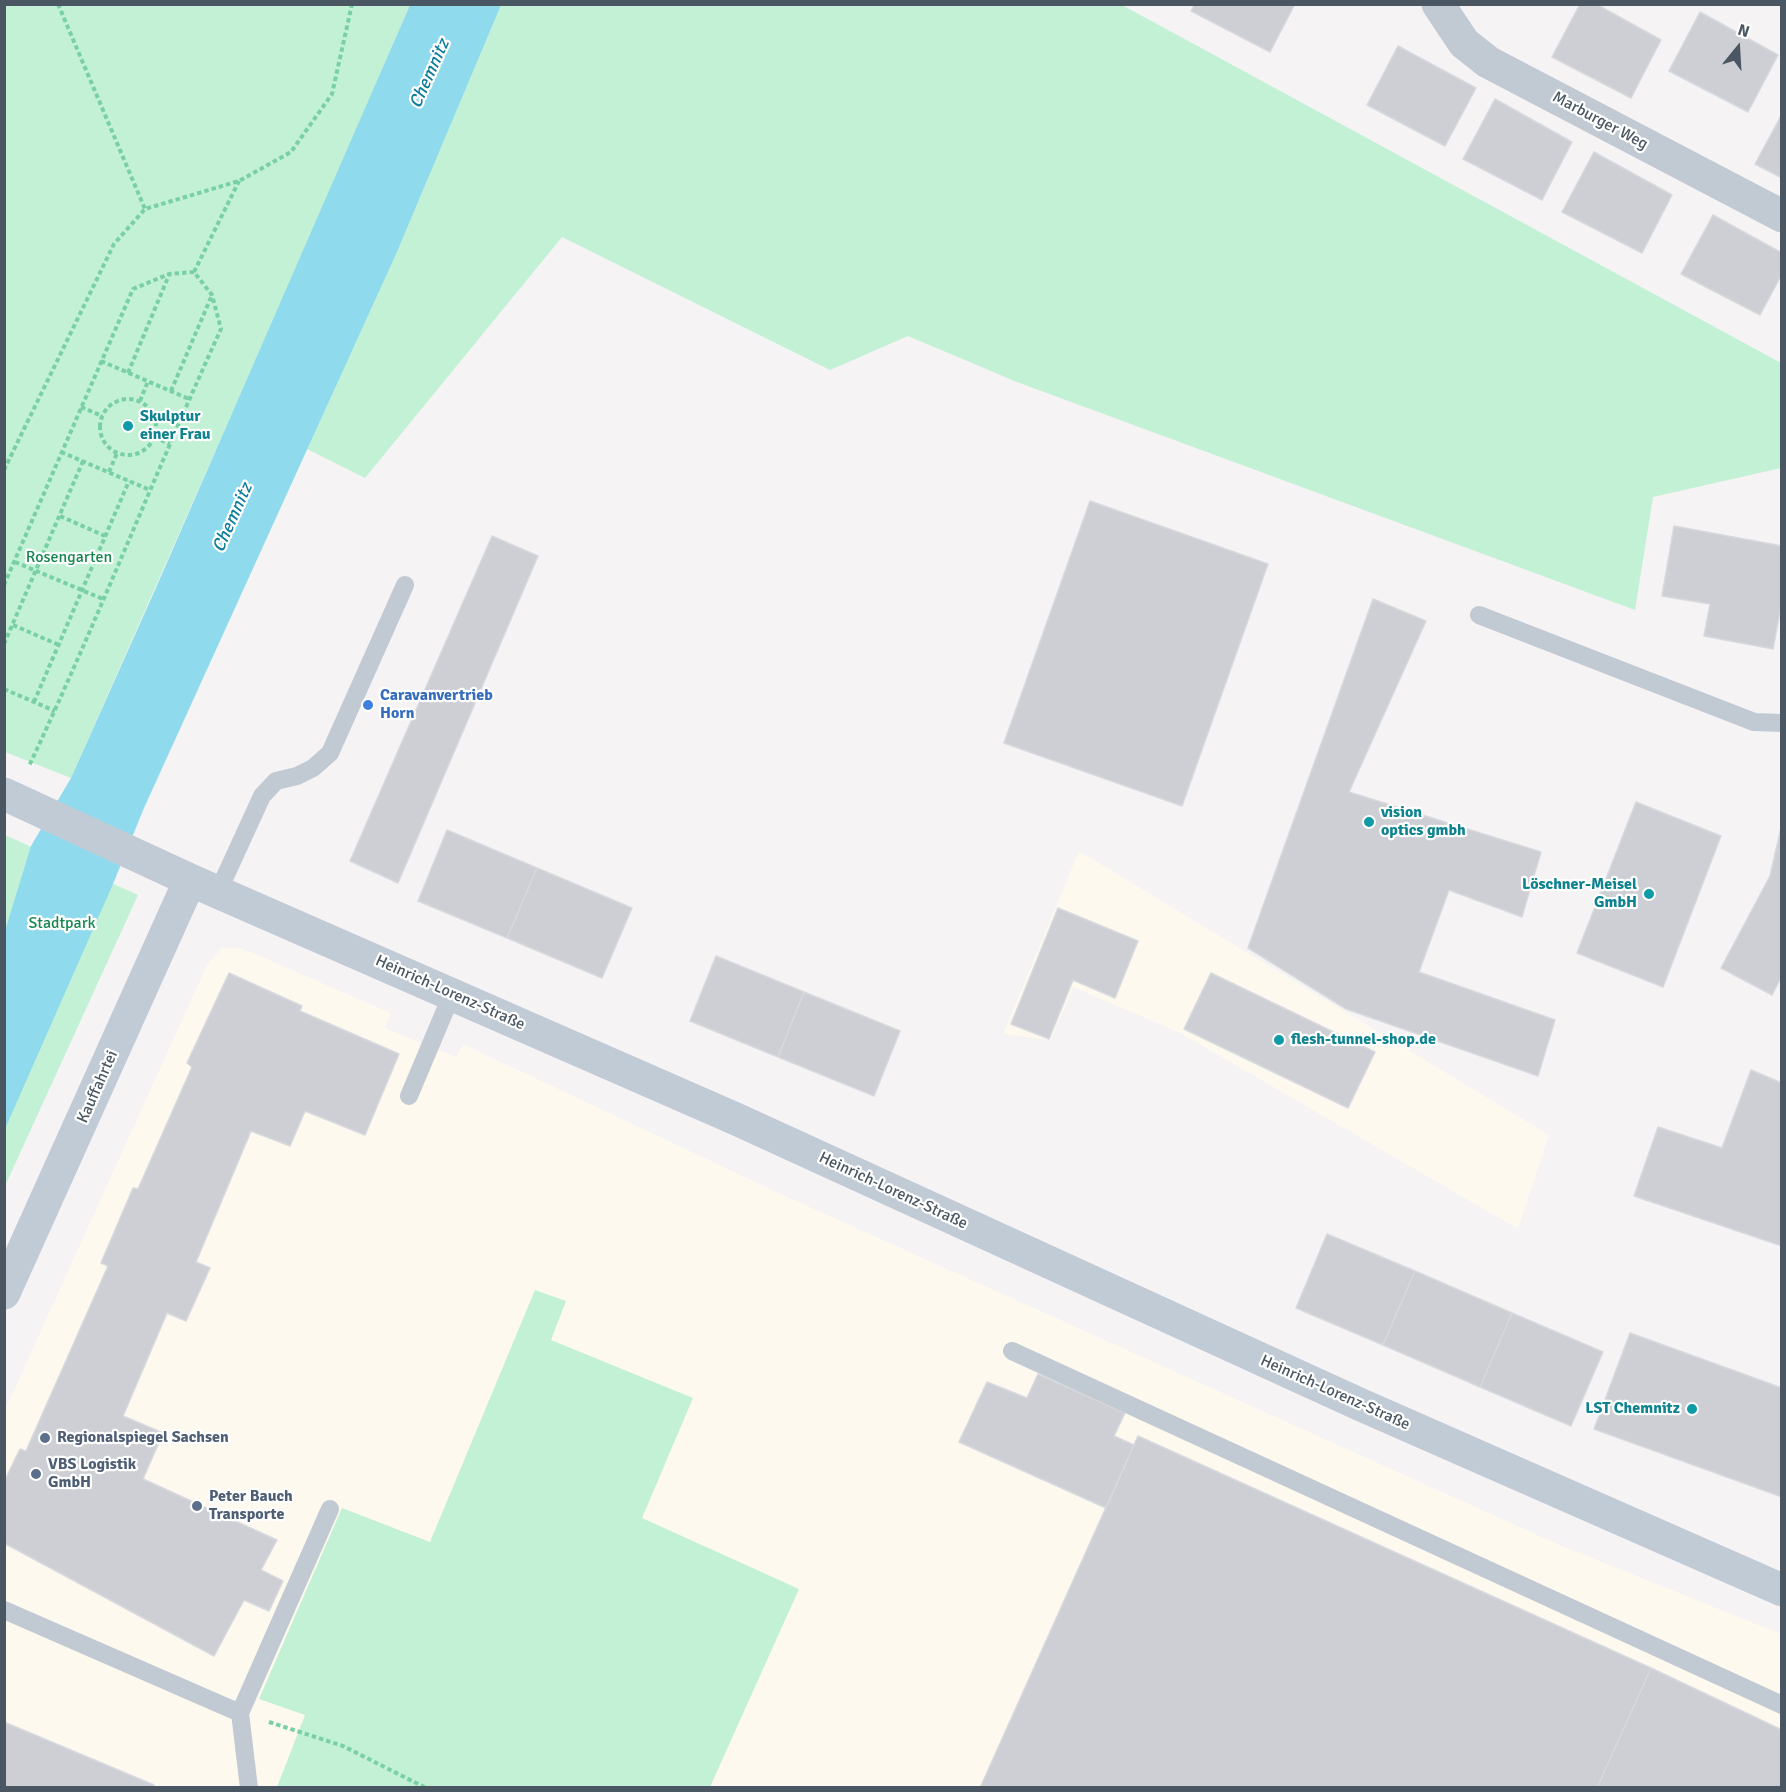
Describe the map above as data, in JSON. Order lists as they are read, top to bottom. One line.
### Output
{"streets":{"street":["Marburger Weg","Heinrich-Lorenz-Straße","Kauffahrtei"]},"crossings":[["Heinrich-Lorenz-Straße","Kauffahrtei"]],"water":["Chemnitz"],"parks":["Rosengarten","Stadtpark"],"places":["Skulptur einer Frau","Caravanvertrieb Horn","vision optics gmbh","Löschner-Meisel GmbH","flesh-tunnel-shop.de","LST Chemnitz","Regionalspiegel Sachsen","VBS Logistik GmbH","Peter Bauch Transporte"],"north":"top"}
